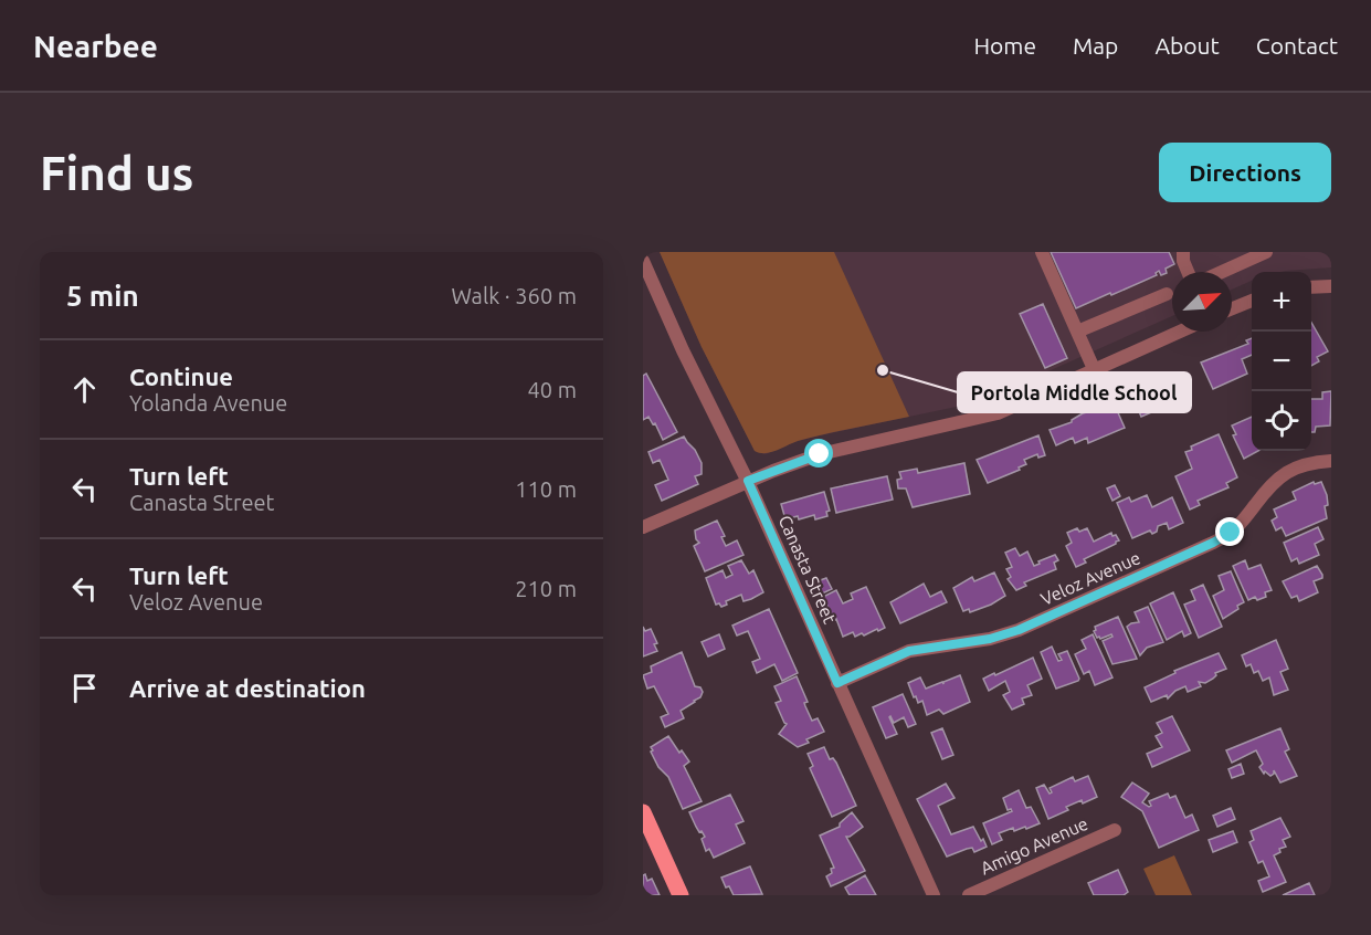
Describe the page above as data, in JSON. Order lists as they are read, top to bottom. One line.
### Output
{"streets":{"street":["Canasta Street","Veloz Avenue","Amigo Avenue"]},"crossings":[["Canasta Street","Veloz Avenue"]],"places":["Portola Middle School"],"north":"top right","page":{"header":"Nearbee","nav":["Home","Map","About","Contact"],"buttons":"Directions","title":"Find us","heading":["5 min","Walk · 360 m"],"map_buttons":["+","−"],"list":[["Continue","Yolanda Avenue","40 m"],["Turn left","Canasta Street","110 m"],["Turn left","Veloz Avenue","210 m"],"Arrive at destination"]}}
